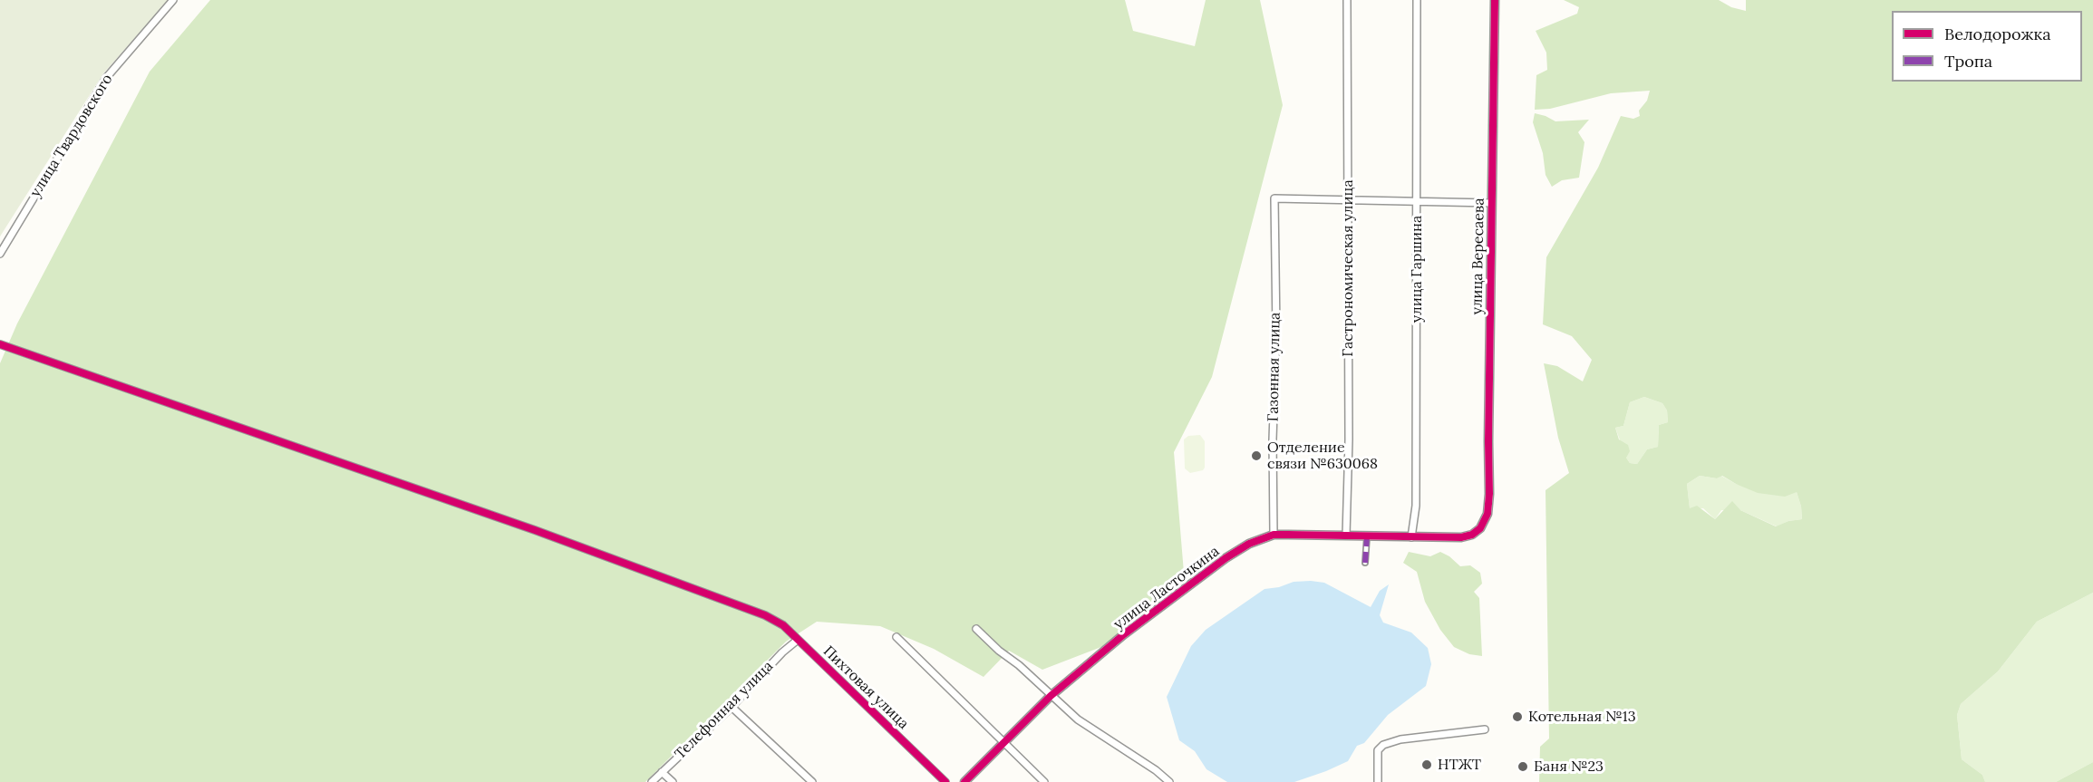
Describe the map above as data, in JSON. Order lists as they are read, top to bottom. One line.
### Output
{"streets":{"street":["улица Твардовского","улица Вересаева","Гастрономическая улица","улица Гаршина","Газонная улица","улица Ласточкина","Пихтовая улица","Телефонная улица"]},"crossings":[["улица Вересаева","улица Ласточкина"],["Гастрономическая улица","Газонная улица"],["Гастрономическая улица","улица Ласточкина"],["улица Гаршина","улица Ласточкина"],["Газонная улица","улица Ласточкина"],["Пихтовая улица","Телефонная улица"]],"places":["Отделение связи №630068","Котельная №13","НТЖТ","Баня №23"],"legend":["Велодорожка","Тропа"]}
